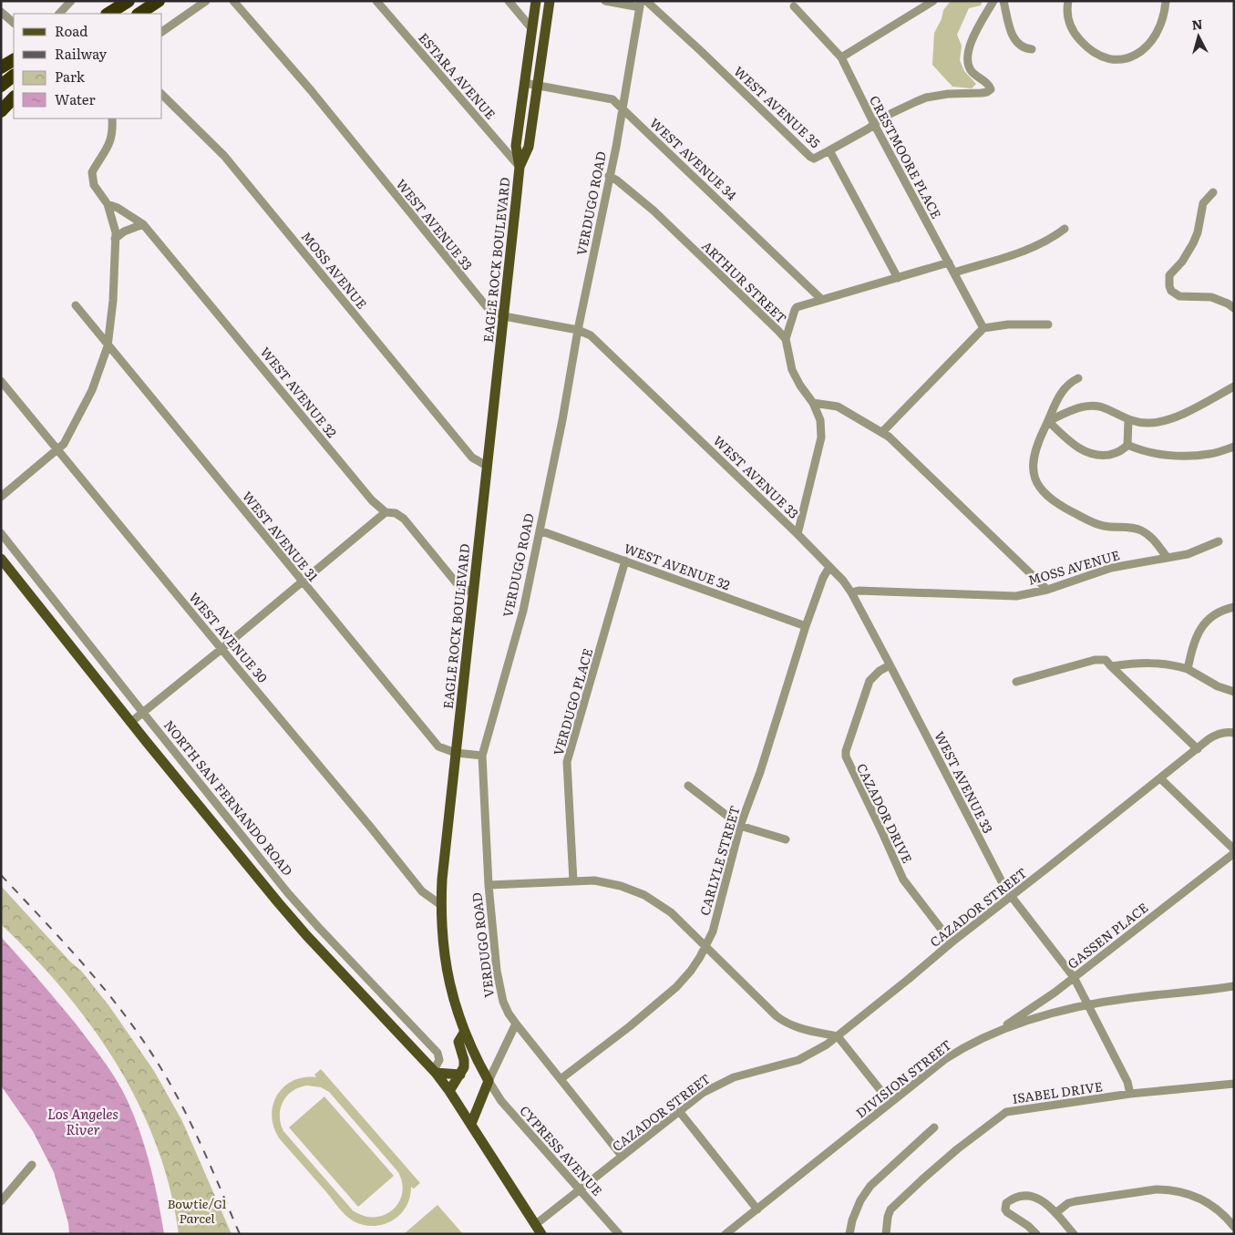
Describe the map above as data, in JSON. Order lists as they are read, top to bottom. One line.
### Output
{"streets":{"main road":["EAGLE ROCK BOULEVARD"],"street":["ESTARA AVENUE","WEST AVENUE 35","CRESTMOORE PLACE","WEST AVENUE 34","VERDUGO ROAD","WEST AVENUE 33","MOSS AVENUE","ARTHUR STREET","WEST AVENUE 32","WEST AVENUE 31","WEST AVENUE 30","VERDUGO PLACE","NORTH SAN FERNANDO ROAD","CAZADOR DRIVE","CARLYLE STREET","CAZADOR STREET","GASSEN PLACE","DIVISION STREET","ISABEL DRIVE","CYPRESS AVENUE"]},"crossings":[["ESTARA AVENUE","EAGLE ROCK BOULEVARD"],["WEST AVENUE 35","VERDUGO ROAD"],["WEST AVENUE 34","VERDUGO ROAD"],["WEST AVENUE 34","EAGLE ROCK BOULEVARD"],["VERDUGO ROAD","WEST AVENUE 33"],["VERDUGO ROAD","ARTHUR STREET"],["VERDUGO ROAD","WEST AVENUE 32"],["VERDUGO ROAD","WEST AVENUE 31"],["WEST AVENUE 33","EAGLE ROCK BOULEVARD"],["WEST AVENUE 33","MOSS AVENUE"],["WEST AVENUE 33","CAZADOR DRIVE"],["WEST AVENUE 33","CARLYLE STREET"],["WEST AVENUE 33","CAZADOR STREET"],["WEST AVENUE 33","GASSEN PLACE"],["WEST AVENUE 33","DIVISION STREET"],["WEST AVENUE 33","ISABEL DRIVE"],["EAGLE ROCK BOULEVARD","MOSS AVENUE"],["EAGLE ROCK BOULEVARD","WEST AVENUE 32"],["EAGLE ROCK BOULEVARD","WEST AVENUE 31"],["EAGLE ROCK BOULEVARD","WEST AVENUE 30"],["EAGLE ROCK BOULEVARD","CYPRESS AVENUE"],["WEST AVENUE 32","VERDUGO PLACE"],["WEST AVENUE 32","CARLYLE STREET"],["CAZADOR DRIVE","CAZADOR STREET"],["CAZADOR STREET","CYPRESS AVENUE"],["GASSEN PLACE","DIVISION STREET"]],"water":["Los Angeles River"],"parks":["Bowtie/G1 Parcel"],"legend":["Road","Railway","Park","Water"],"north":"top"}
